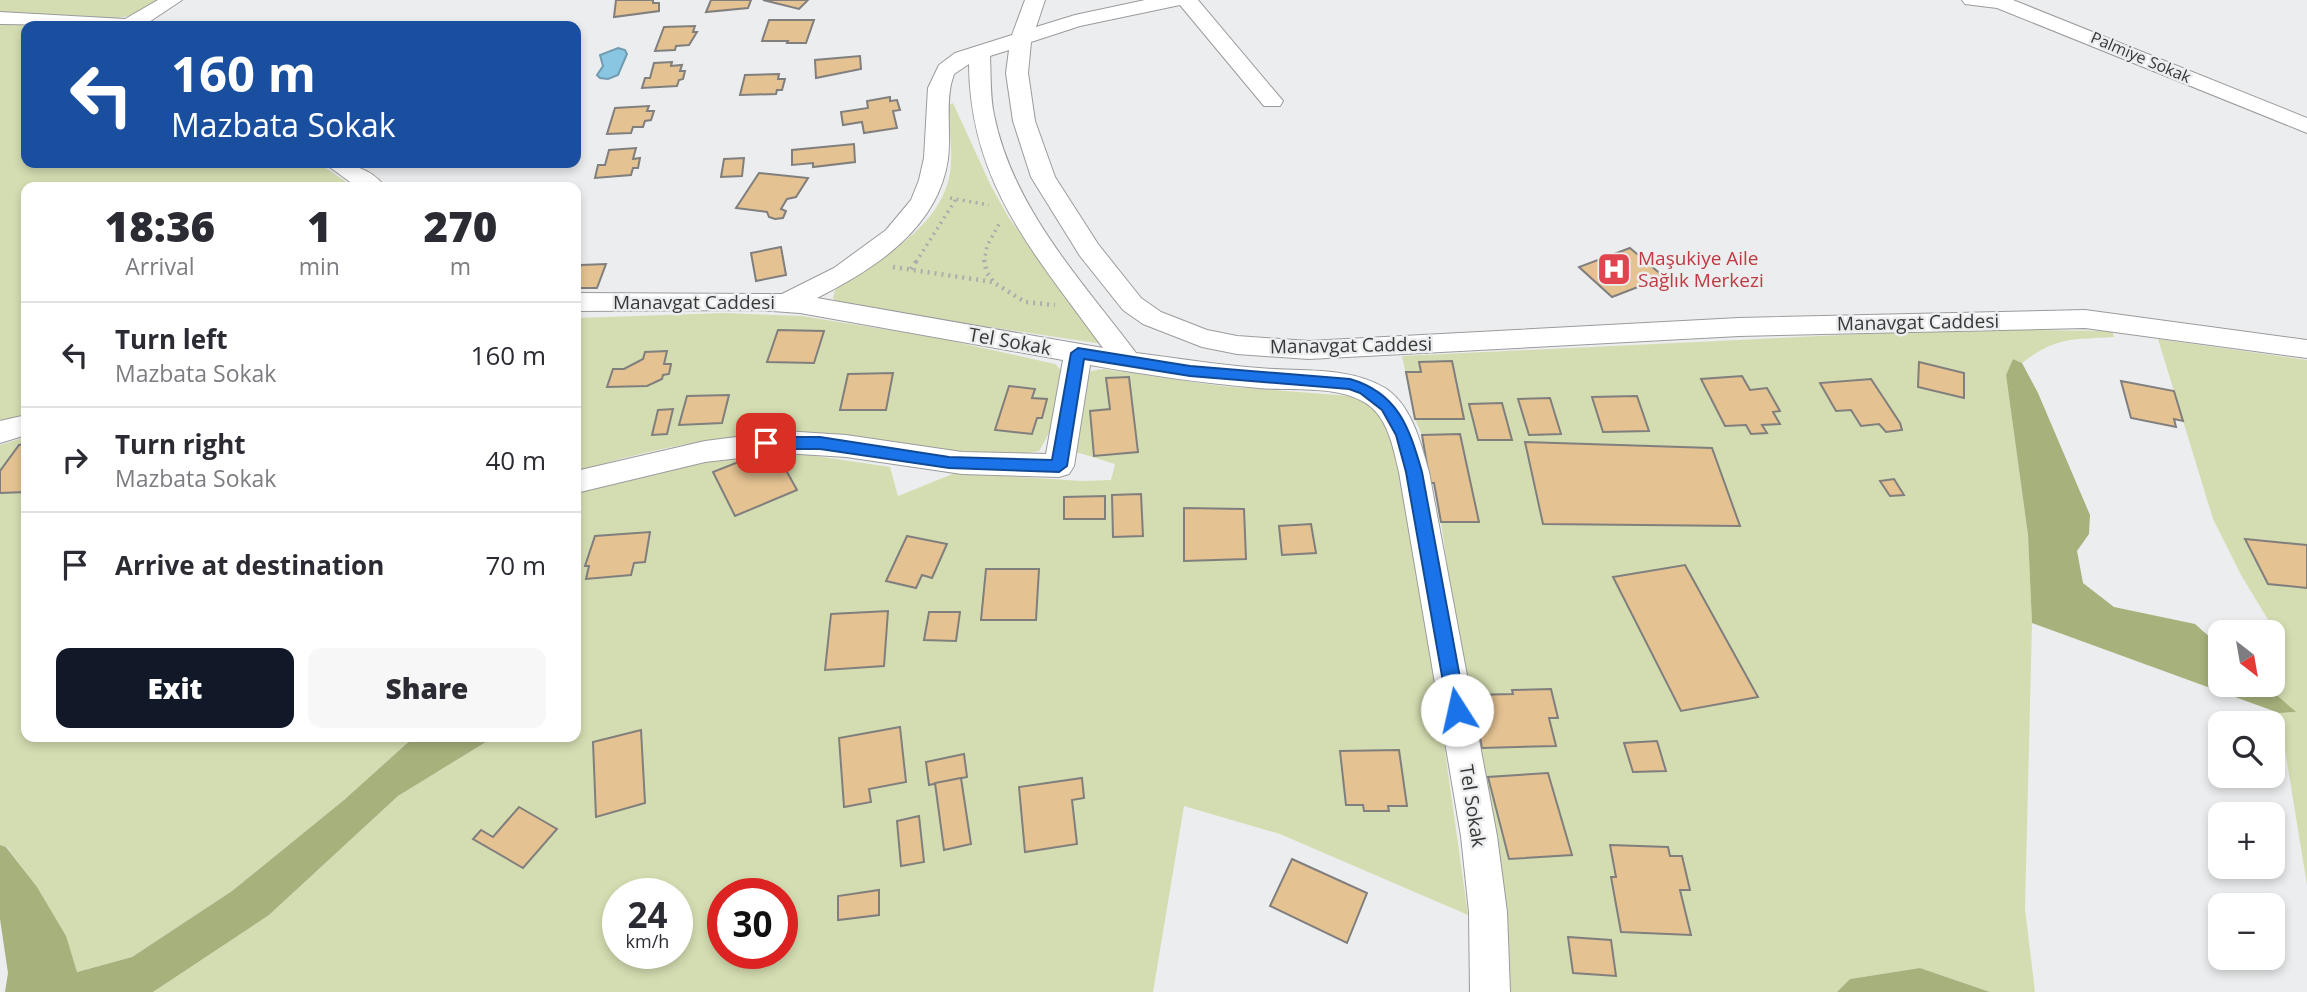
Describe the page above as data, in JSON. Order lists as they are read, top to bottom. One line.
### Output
{"streets":{"street":["Palmiye Sokak","Manavgat Caddesi","Tel Sokak"]},"crossings":[["Manavgat Caddesi","Tel Sokak"]],"places":{"hospital":["Maşukiye Aile Sağlık Merkezi"]},"north":"bottom right","page":{"turn":["160 m","Mazbata Sokak"],"eta":["18:36","Arrival","1","min","270","m"],"list":[{"name":"Turn left","note":"Mazbata Sokak","value":"160 m"},{"name":"Turn right","note":"Mazbata Sokak","value":"40 m"},{"name":"Arrive at destination","value":"70 m"}],"map_buttons":["+","−"],"buttons":["Exit","Share"],"speed":"24 km/h","limit":"30"}}
